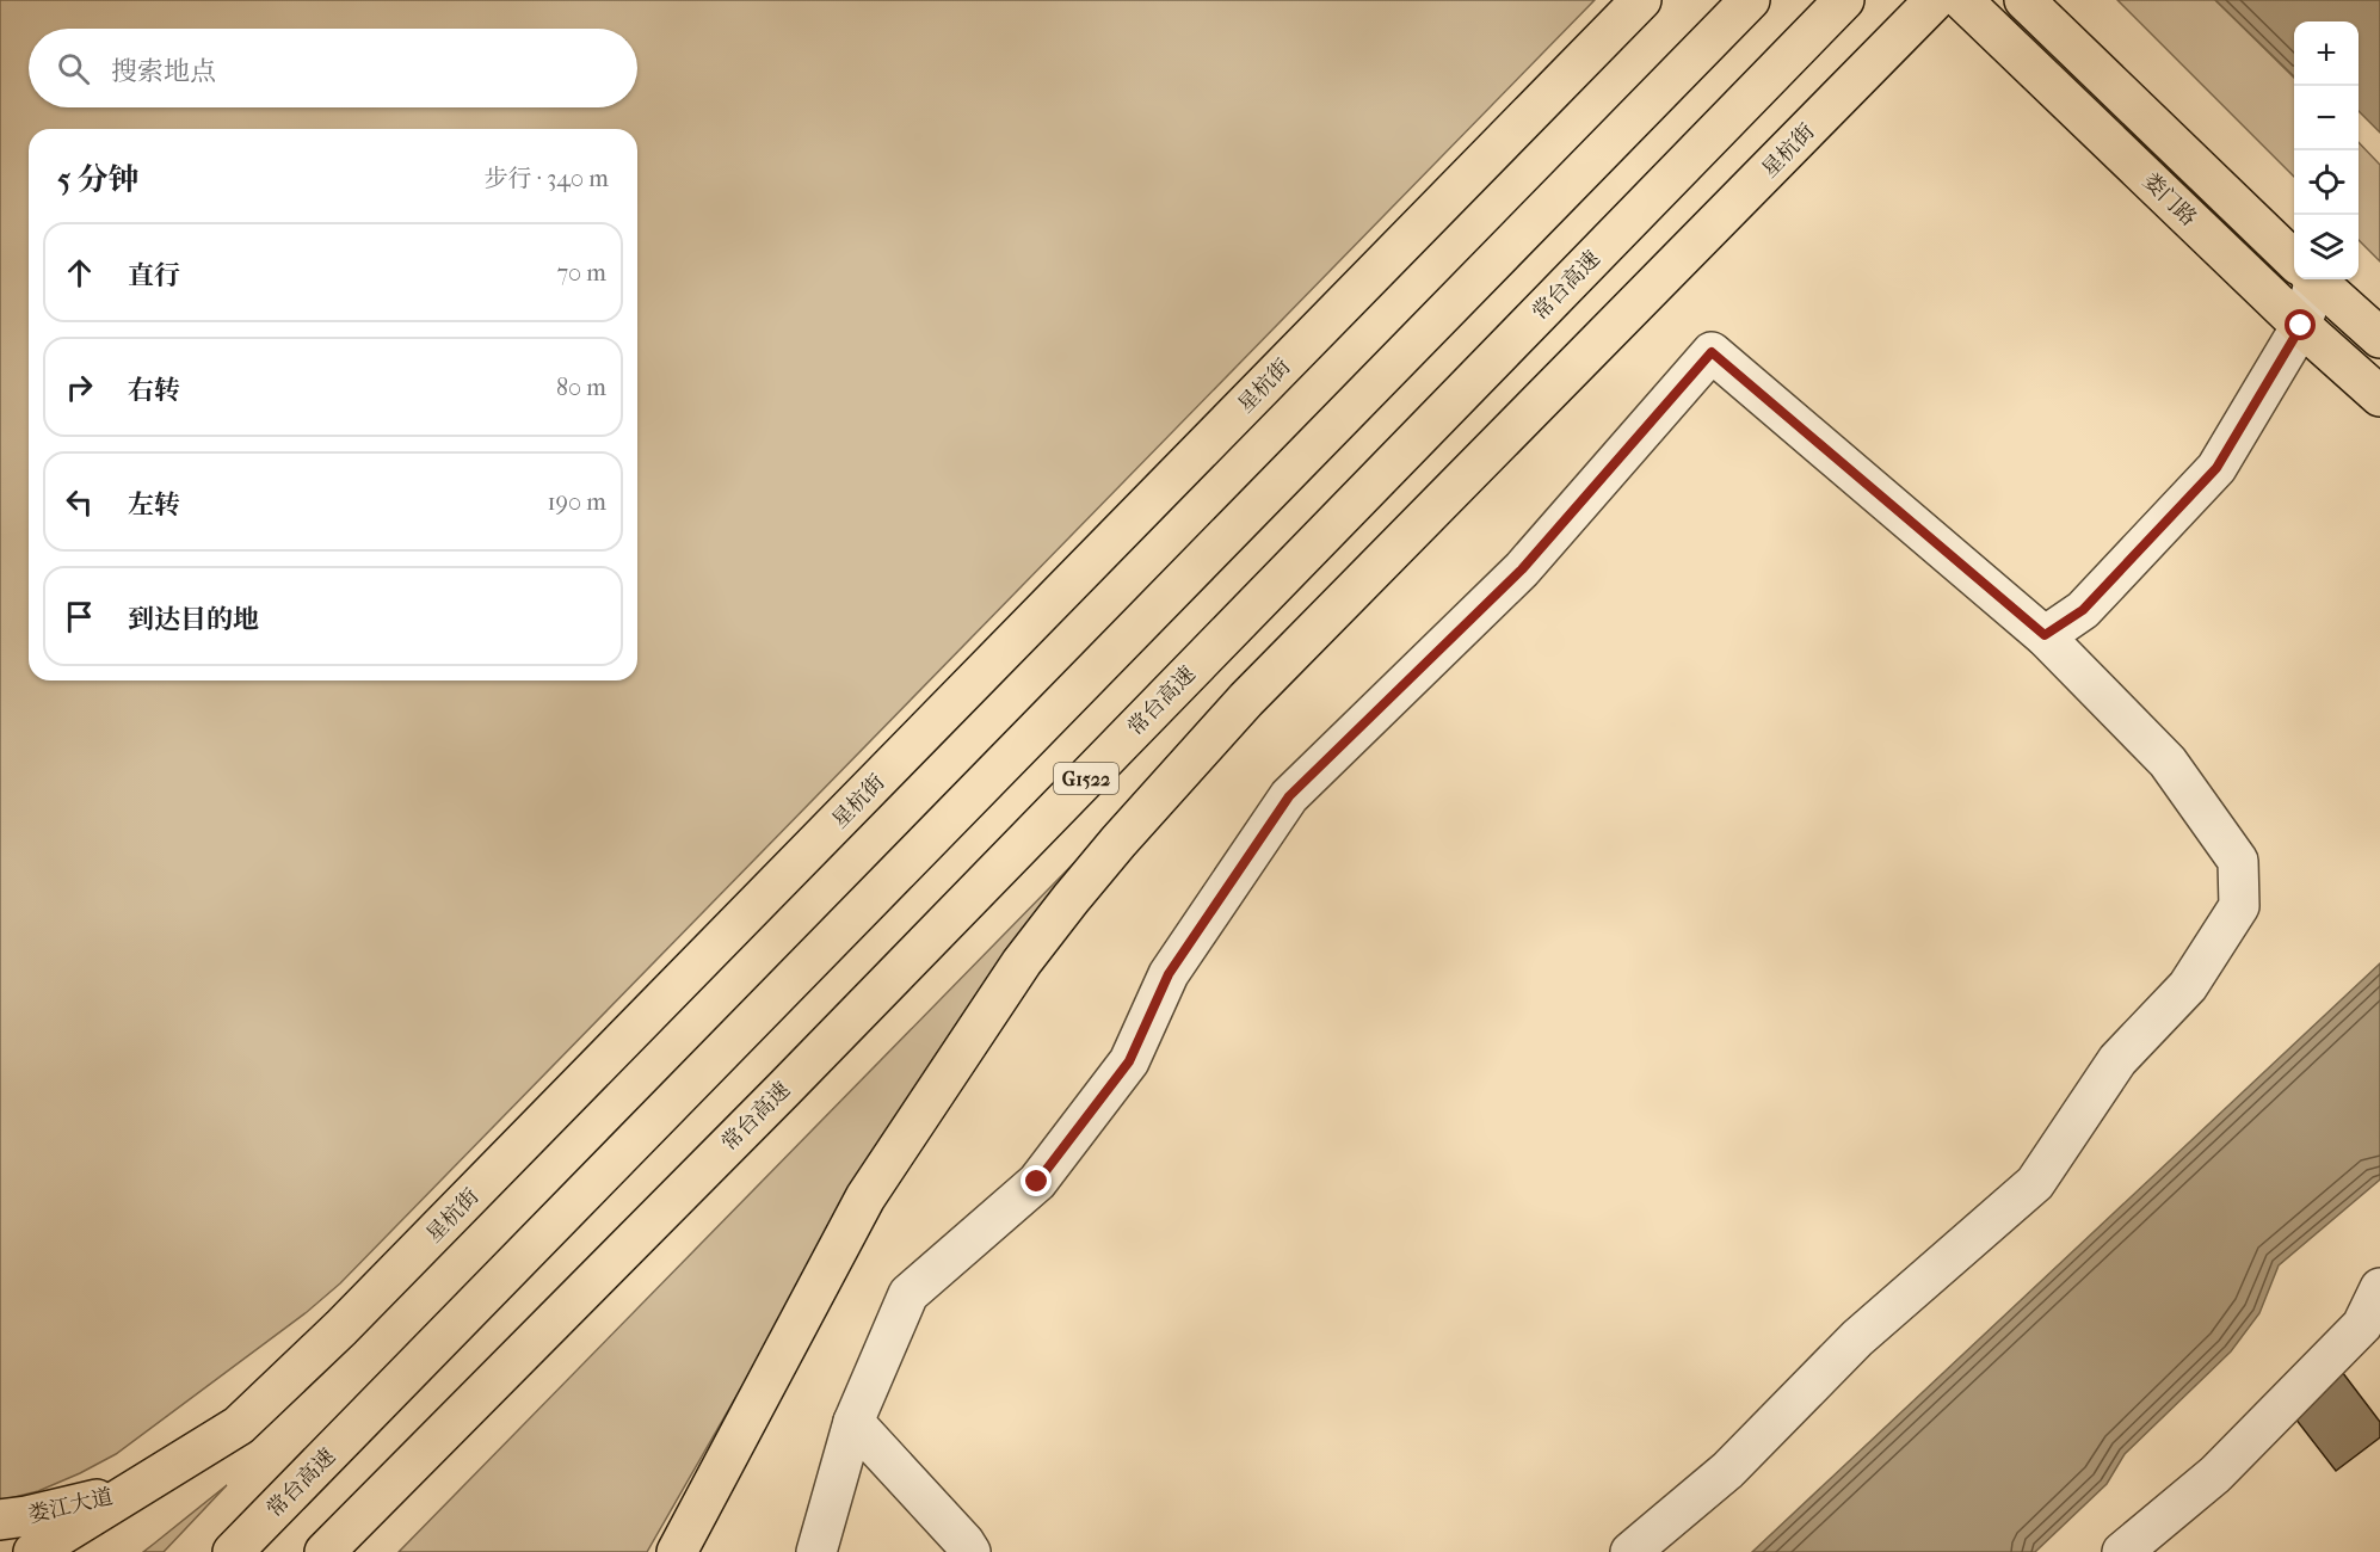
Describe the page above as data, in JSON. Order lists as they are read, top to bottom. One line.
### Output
{"streets":{"main road":["星杭街","娄门路","常台高速","G1522","娄江大道"]},"crossings":[["星杭街","娄江大道"]],"page":{"map_buttons":["+","−"],"search":"搜索地点","heading":["5 分钟","步行 · 340 m"],"list":[["直行","70 m"],["右转","80 m"],["左转","190 m"],"到达目的地"]}}
